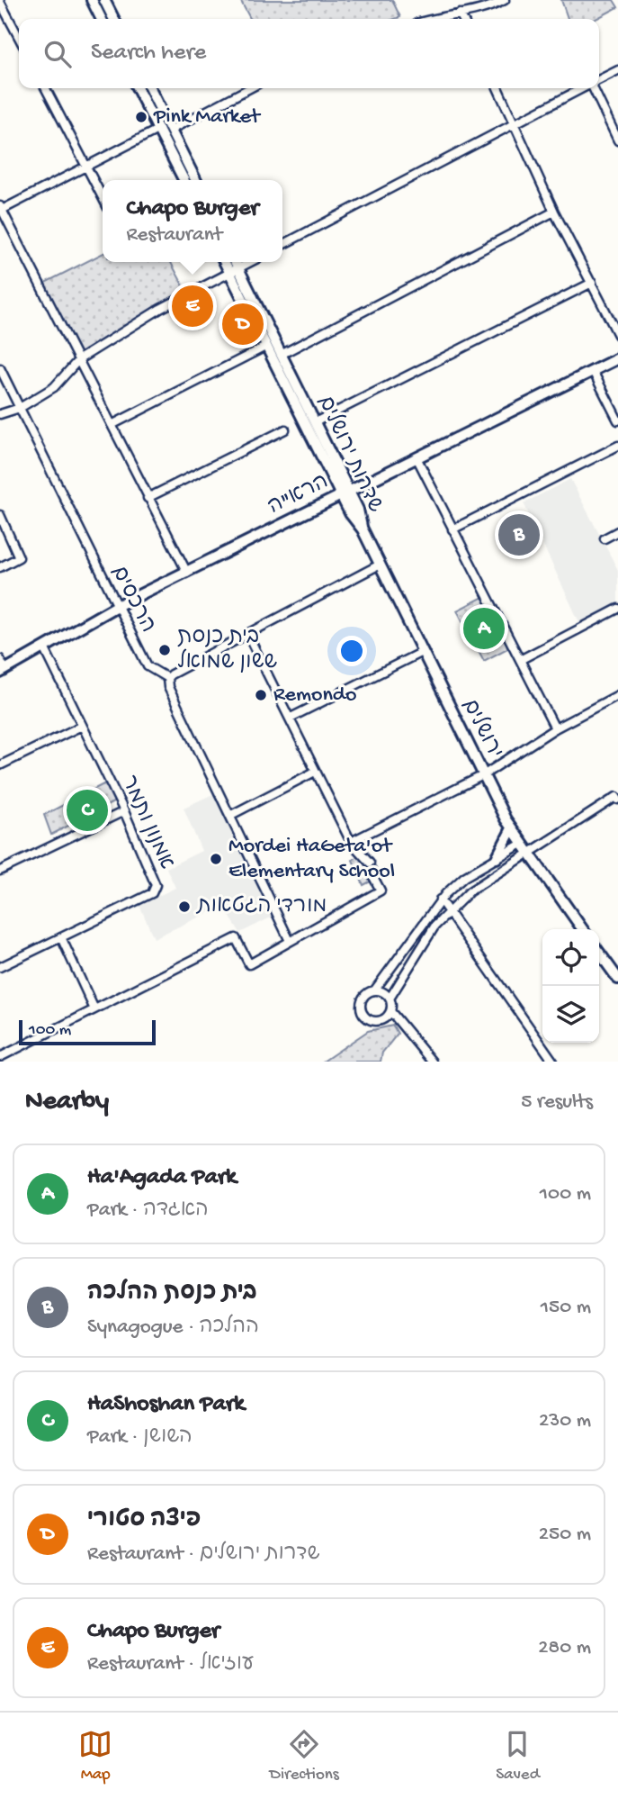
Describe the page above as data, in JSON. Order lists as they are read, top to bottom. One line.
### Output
{"streets":{"street":["שדרות ירושלים","הרא\"ה","הרכסים","ירושלים","אמנון ותמר"]},"crossings":[["שדרות ירושלים","הרא\"ה"],["שדרות ירושלים","ירושלים"],["הרא\"ה","הרכסים"],["הרא\"ה","אמנון ותמר"]],"places":["Pink Market","בית כנסת ששון שמואל","Remondo","Mordei HaGeta'ot Elementary School","מורדי הגטאות"],"scale_bar":"100 m","page":{"search":"Search here","popup":["Chapo Burger","Restaurant"],"pins":["E","D","B","A","C"],"scale":"100 m","heading":["Nearby","5 results"],"list":[{"mark":"A","name":"Ha'Agada Park","note":"Park · האגדה","value":"100 m"},{"mark":"B","name":"בית כנסת ההלכה","note":"Synagogue · ההלכה","value":"150 m"},{"mark":"C","name":"HaShoshan Park","note":"Park · השושן","value":"230 m"},{"mark":"D","name":"פיצה סטורי","note":"Restaurant · שדרות ירושלים","value":"250 m"},{"mark":"E","name":"Chapo Burger","note":"Restaurant · עוזיאל","value":"280 m"}],"nav":["Map","Directions","Saved"]}}
